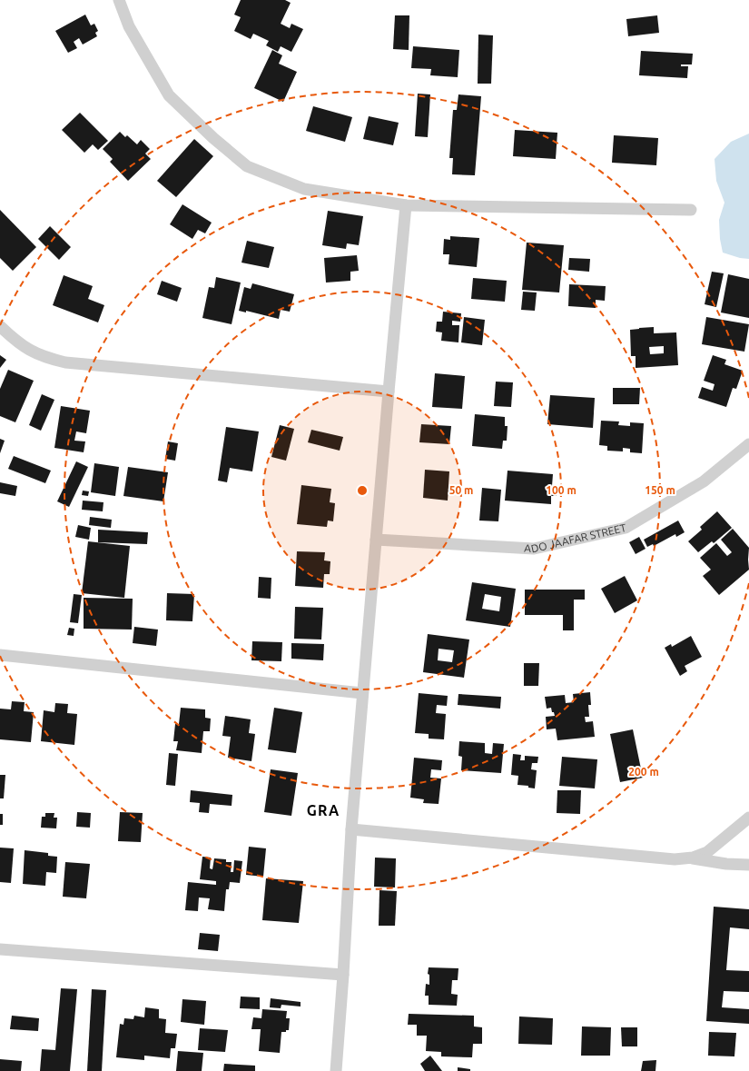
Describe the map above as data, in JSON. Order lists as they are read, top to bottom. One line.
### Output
{"streets":{"street":["ADO JAAFAR STREET"]},"districts":["GRA"],"rings":["50 m","100 m","150 m","200 m"]}
